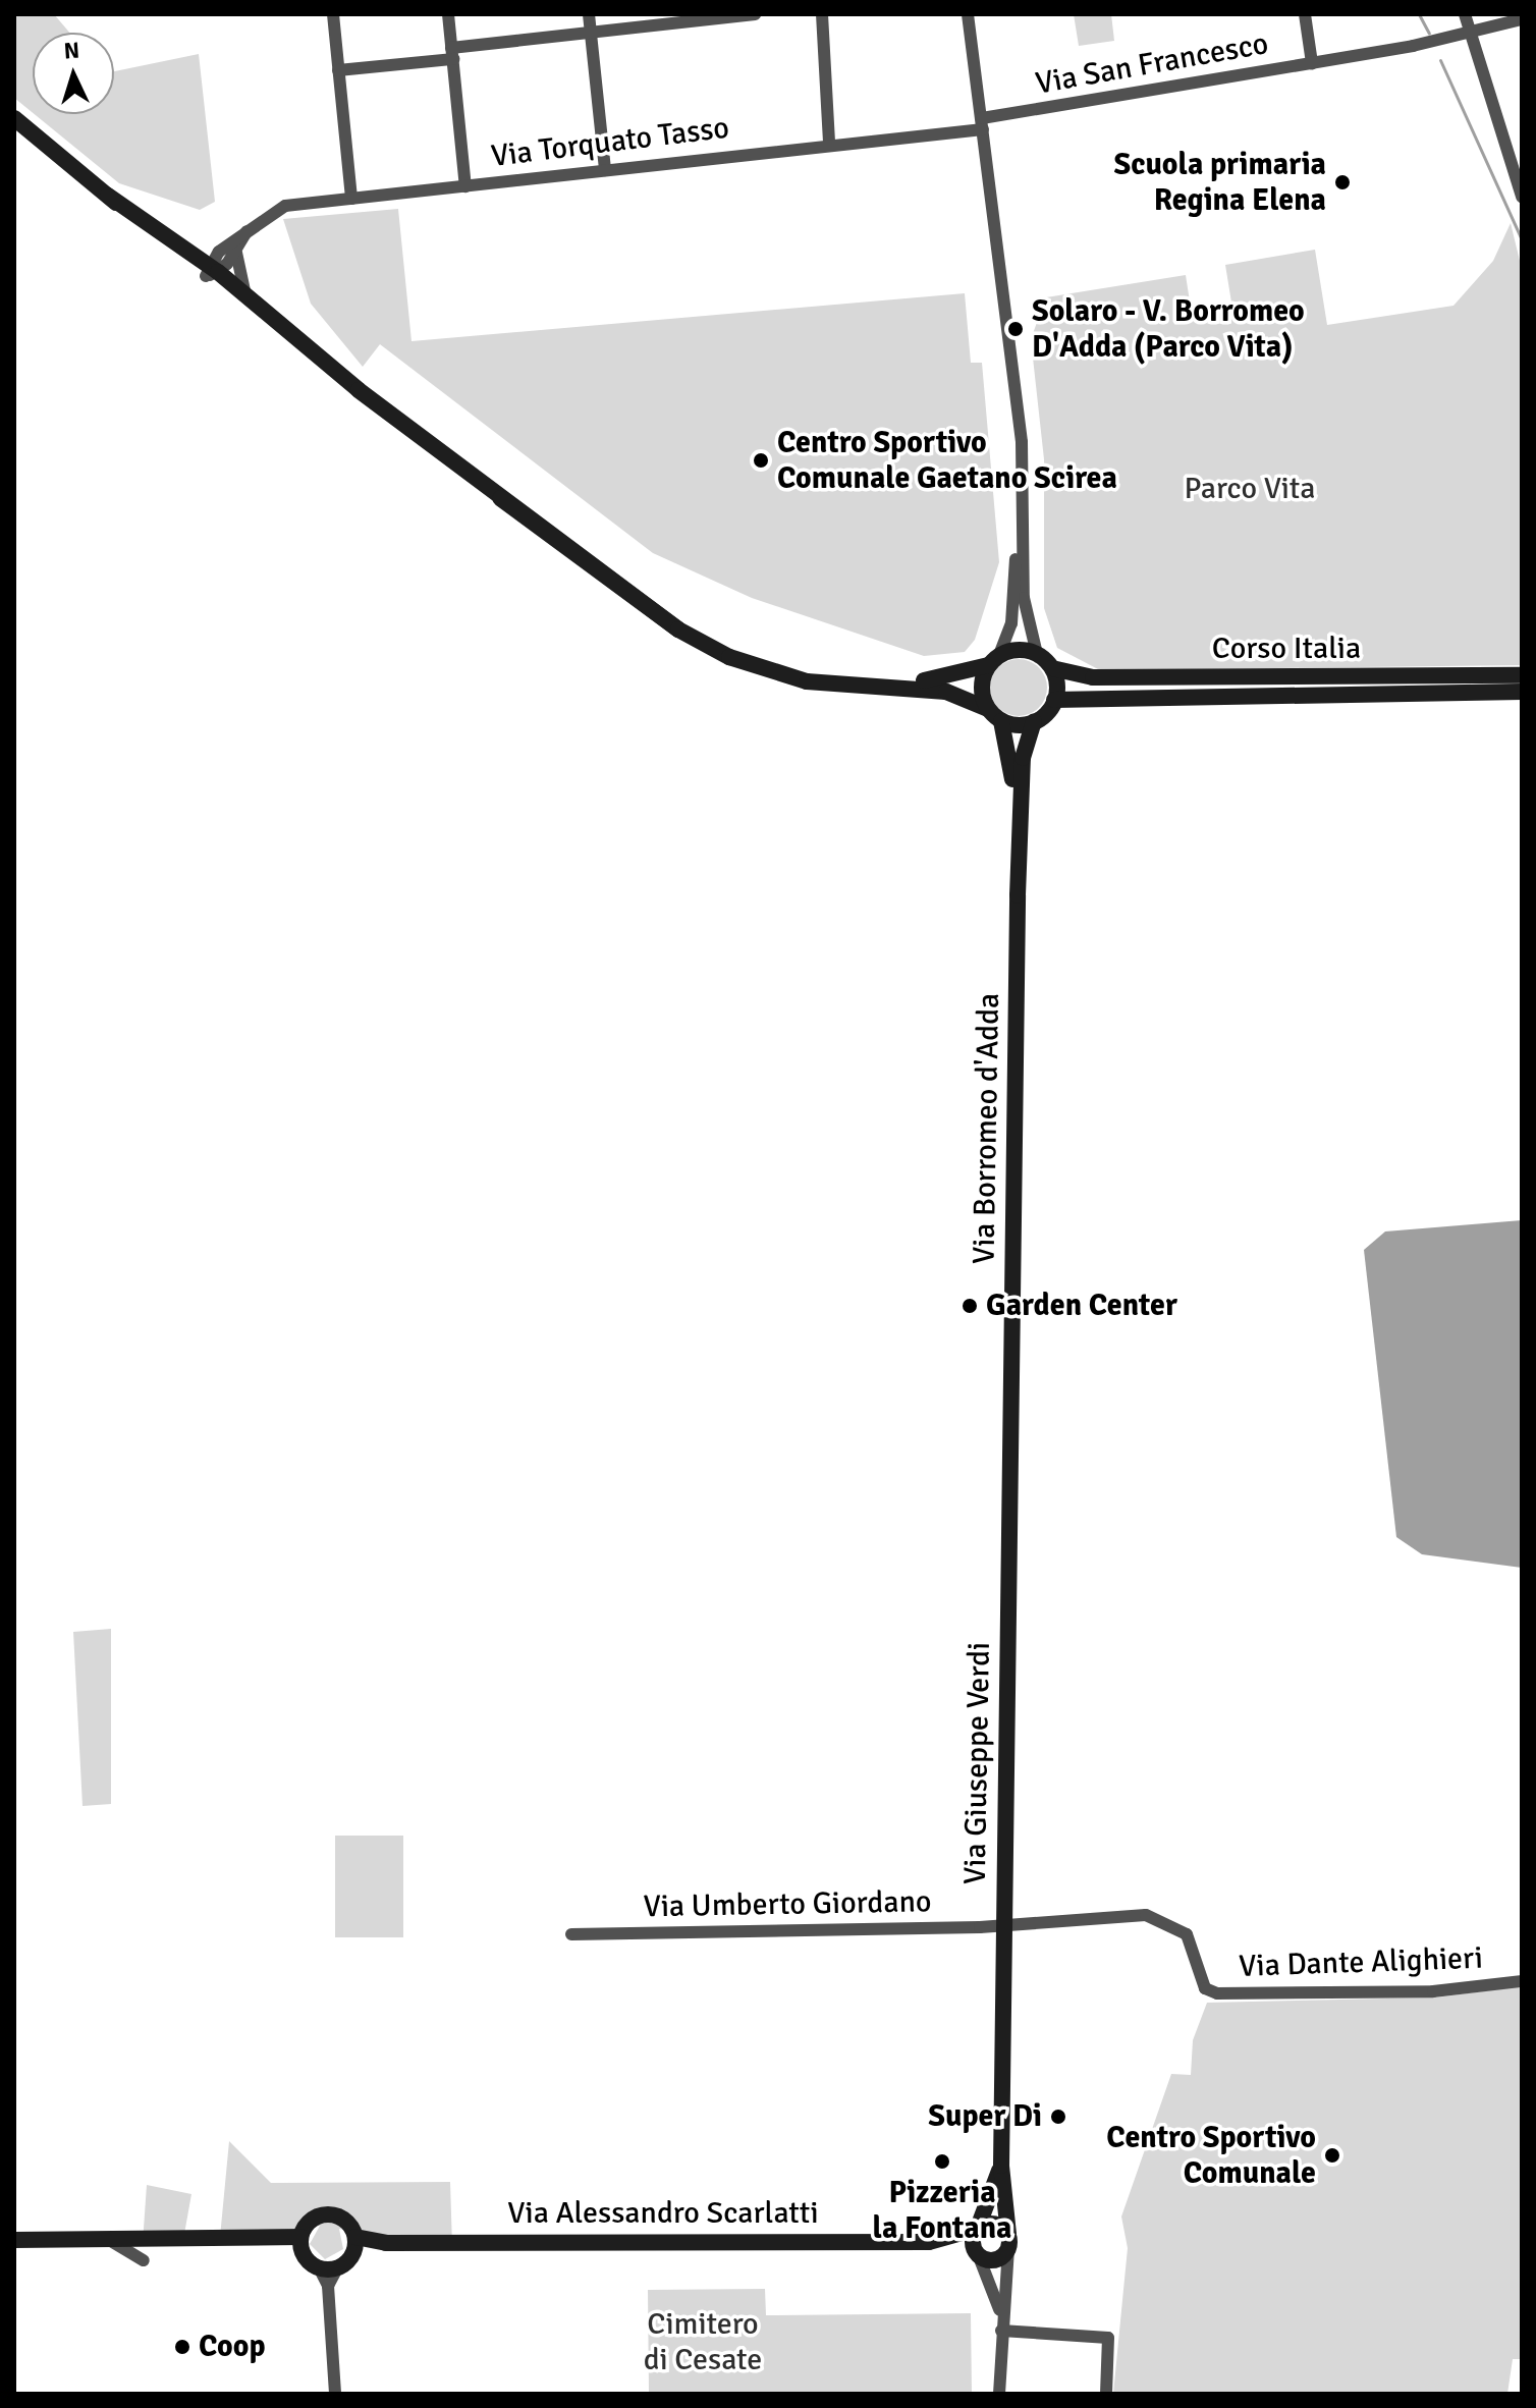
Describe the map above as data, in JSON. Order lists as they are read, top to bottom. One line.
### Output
{"streets":{"street":["Via San Francesco","Via Torquato Tasso","Corso Italia","Via Borromeo d'Adda","Via Giuseppe Verdi","Via Umberto Giordano","Via Dante Alighieri","Via Alessandro Scarlatti"]},"crossings":[["Via San Francesco","Via Torquato Tasso"],["Corso Italia","Via Borromeo d'Adda"],["Via Borromeo d'Adda","Via Giuseppe Verdi"],["Via Giuseppe Verdi","Via Umberto Giordano"],["Via Giuseppe Verdi","Via Dante Alighieri"],["Via Giuseppe Verdi","Via Alessandro Scarlatti"],["Via Umberto Giordano","Via Dante Alighieri"]],"parks":["Parco Vita","Cimitero di Cesate"],"places":["Scuola primaria Regina Elena","Solaro - V. Borromeo D'Adda (Parco Vita)","Centro Sportivo Comunale Gaetano Scirea","Garden Center","Super Di","Centro Sportivo Comunale","Pizzeria la Fontana","Coop"],"north":"top"}
